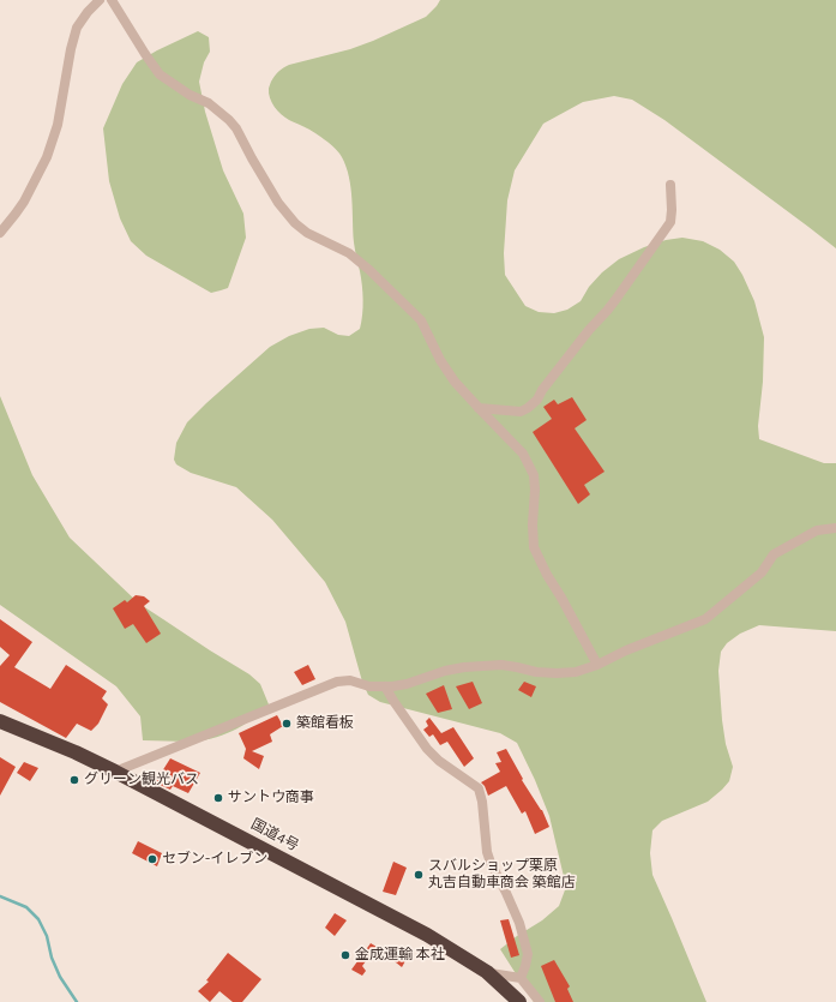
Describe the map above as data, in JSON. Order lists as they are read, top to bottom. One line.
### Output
{"streets":{"highway":["国道4号"]},"places":["築館看板","グリーン観光バス","サントウ商事","セブン-イレブン","スバルショップ栗原 丸吉自動車商会 築館店","金成運輸 本社"]}
